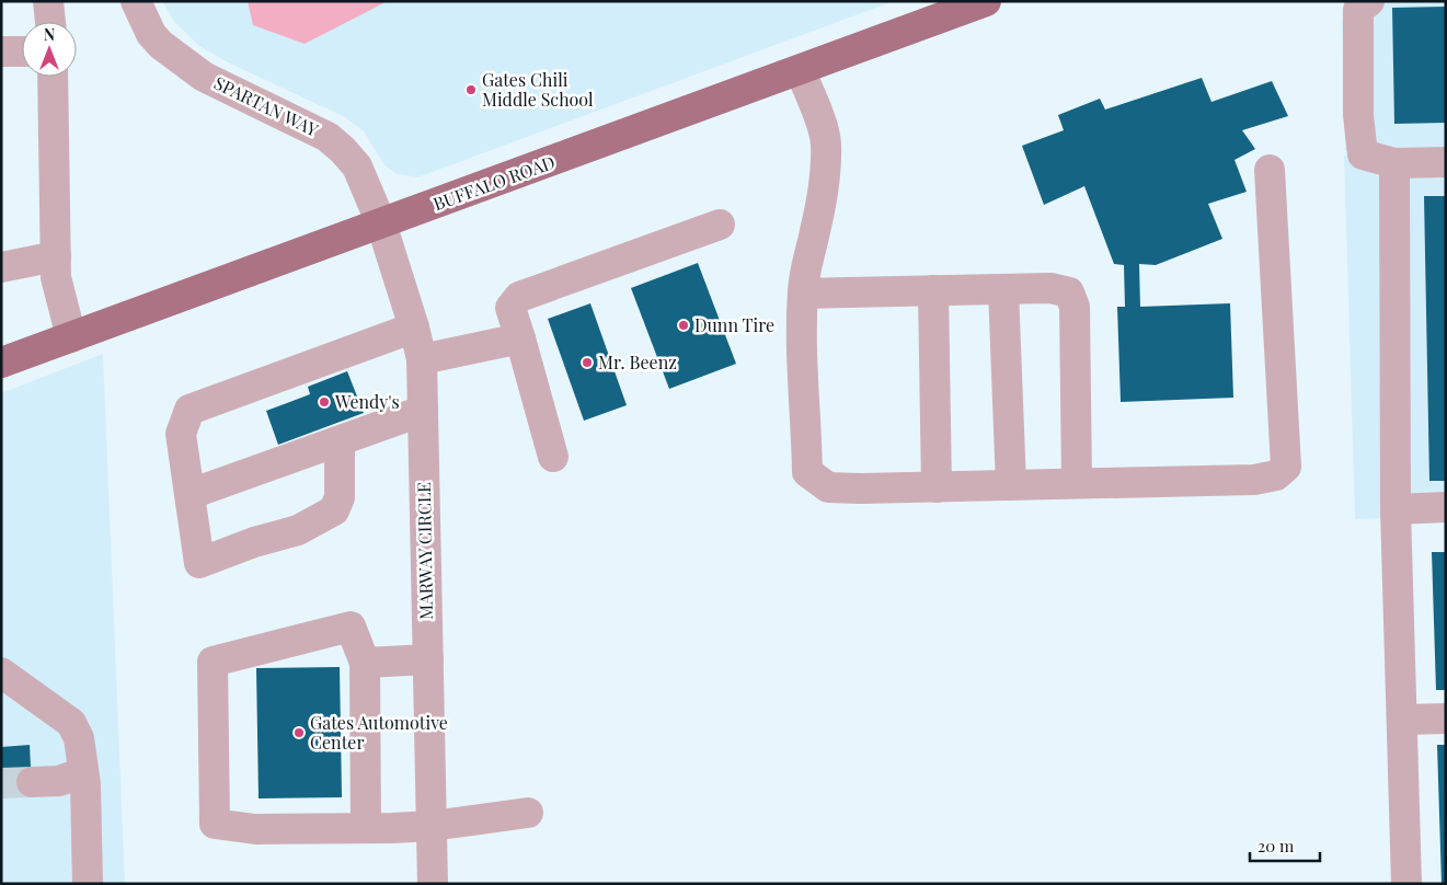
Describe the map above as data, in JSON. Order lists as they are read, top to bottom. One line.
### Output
{"streets":{"main road":["BUFFALO ROAD"],"street":["SPARTAN WAY","MARWAY CIRCLE"]},"crossings":[["SPARTAN WAY","BUFFALO ROAD"],["SPARTAN WAY","MARWAY CIRCLE"],["BUFFALO ROAD","MARWAY CIRCLE"]],"places":["Gates Chili Middle School","Dunn Tire","Mr. Beenz","Wendy's","Gates Automotive Center"],"scale_bar":"20 m","north":"top"}
